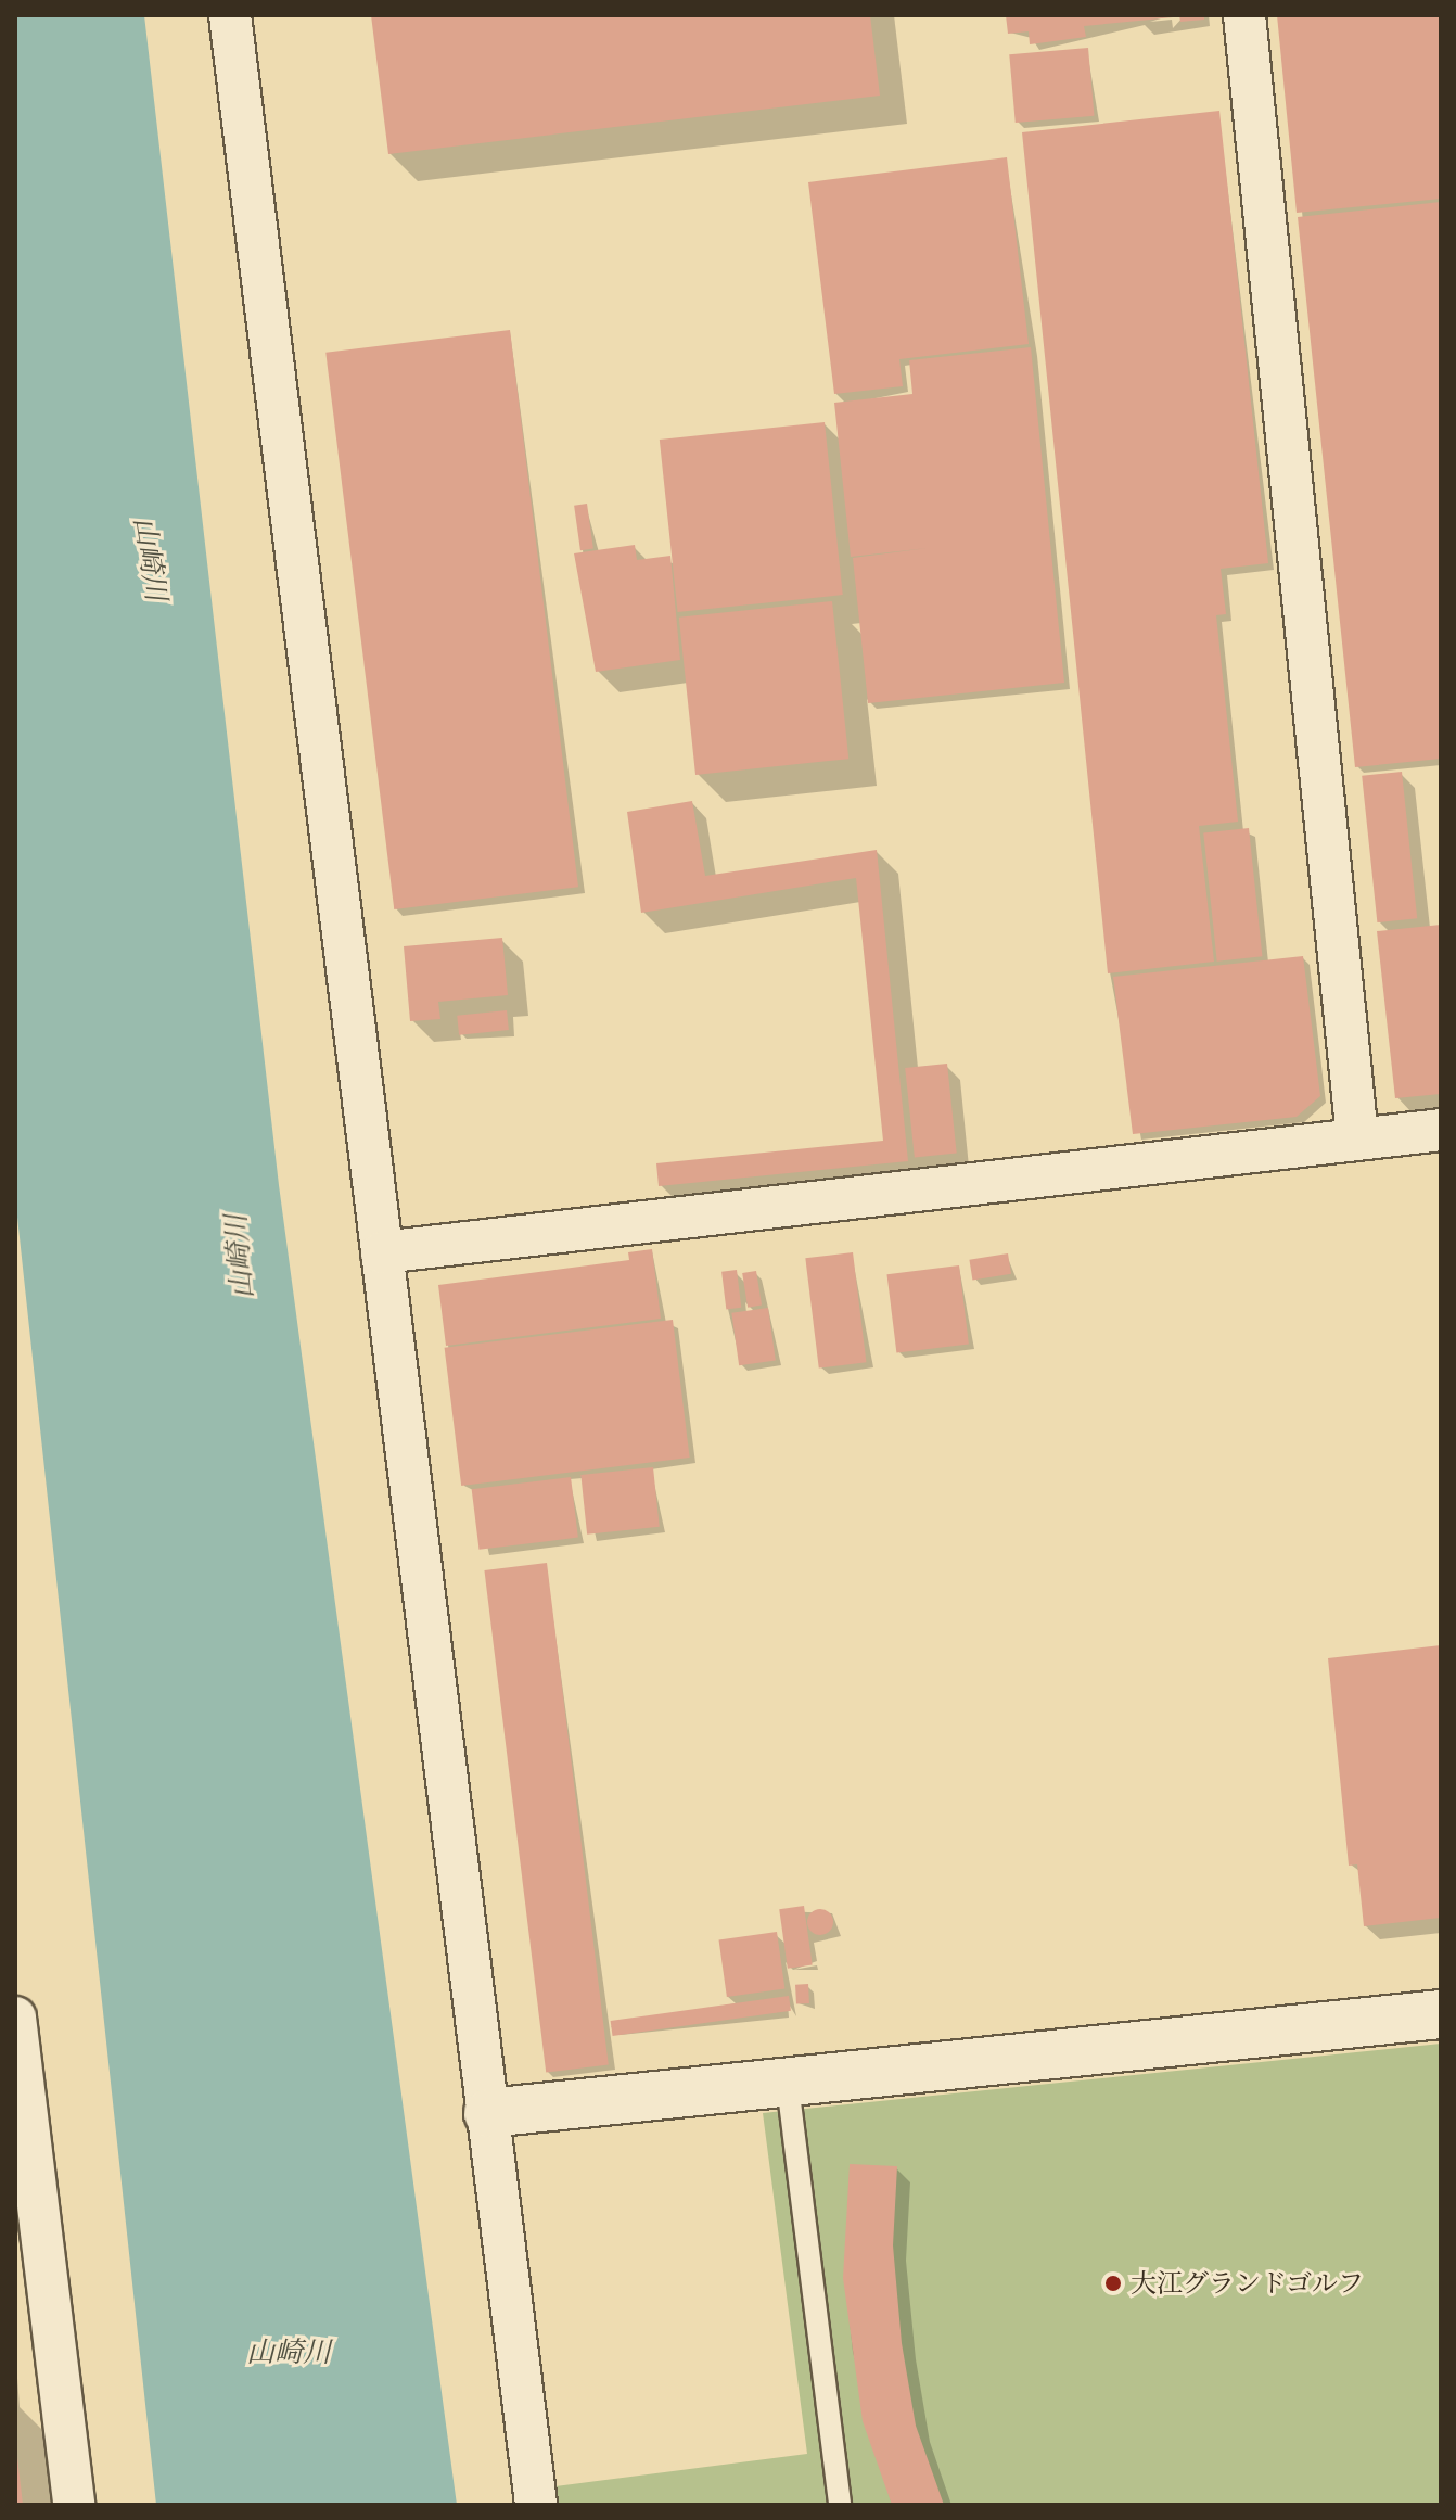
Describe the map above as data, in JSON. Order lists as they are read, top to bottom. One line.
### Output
{"water":["山崎川"],"places":["大江グランドゴルフ"]}
